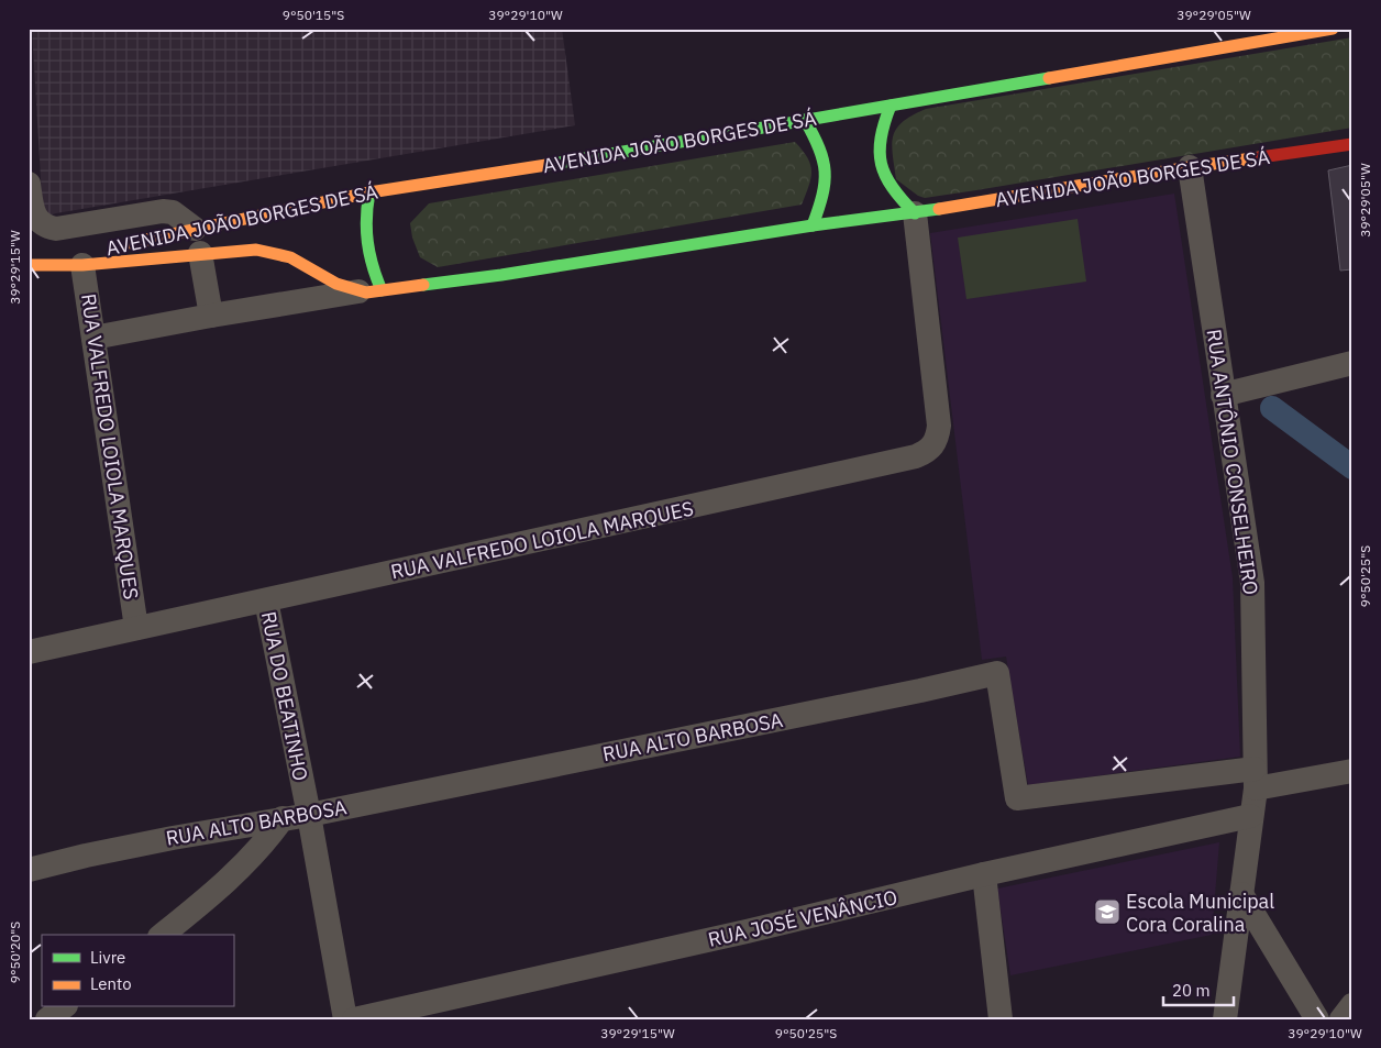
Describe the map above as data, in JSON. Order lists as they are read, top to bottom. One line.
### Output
{"streets":{"main road":["AVENIDA JOÃO BORGES DE SÁ"],"street":["RUA VALFREDO LOIOLA MARQUES","RUA ANTÔNIO CONSELHEIRO","RUA DO BEATINHO","RUA ALTO BARBOSA","RUA JOSÉ VENÂNCIO"]},"crossings":[["AVENIDA JOÃO BORGES DE SÁ","RUA VALFREDO LOIOLA MARQUES"],["AVENIDA JOÃO BORGES DE SÁ","RUA ANTÔNIO CONSELHEIRO"],["RUA VALFREDO LOIOLA MARQUES","RUA DO BEATINHO"],["RUA ANTÔNIO CONSELHEIRO","RUA ALTO BARBOSA"],["RUA ANTÔNIO CONSELHEIRO","RUA JOSÉ VENÂNCIO"],["RUA DO BEATINHO","RUA ALTO BARBOSA"]],"places":{"school or university":["Escola Municipal Cora Coralina"]},"legend":["Livre","Lento"],"scale_bar":"20 m","coordinates":["9°50'15\"S","39°29'10\"W","39°29'05\"W","39°29'15\"W","9°50'25\"S","9°50'20\"S"]}
